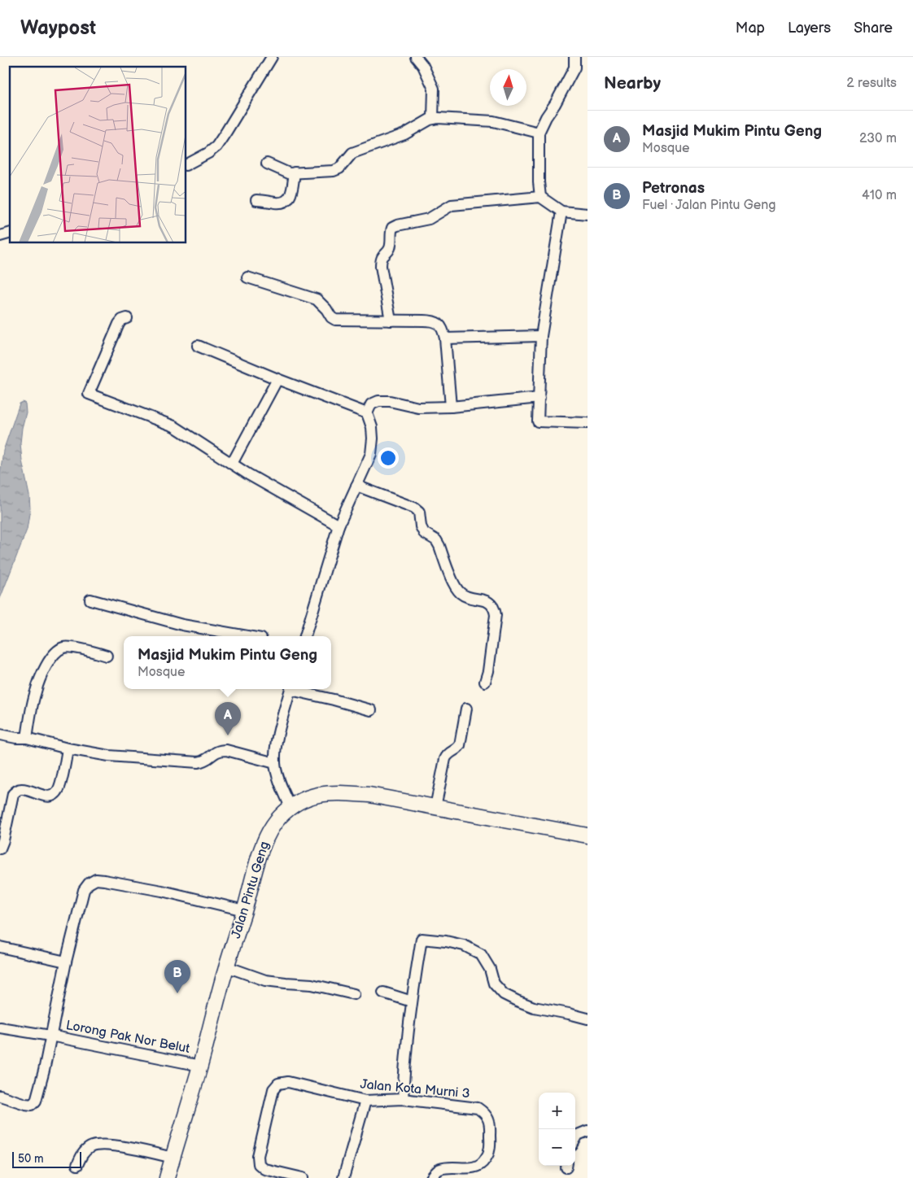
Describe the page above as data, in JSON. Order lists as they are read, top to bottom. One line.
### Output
{"streets":{"main road":["Jalan Pintu Geng"],"street":["Lorong Pak Nor Belut","Jalan Kota Murni 3"]},"crossings":[["Jalan Pintu Geng","Lorong Pak Nor Belut"]],"scale_bar":"50 m","north":"top","page":{"header":"Waypost","nav":["Map","Layers","Share"],"heading":["Nearby","2 results"],"list":[{"mark":"A","name":"Masjid Mukim Pintu Geng","note":"Mosque","value":"230 m"},{"mark":"B","name":"Petronas","note":"Fuel · Jalan Pintu Geng","value":"410 m"}],"popup":["Masjid Mukim Pintu Geng","Mosque"],"pins":["A","B"],"map_buttons":["+","−"],"scale":"50 m"}}
